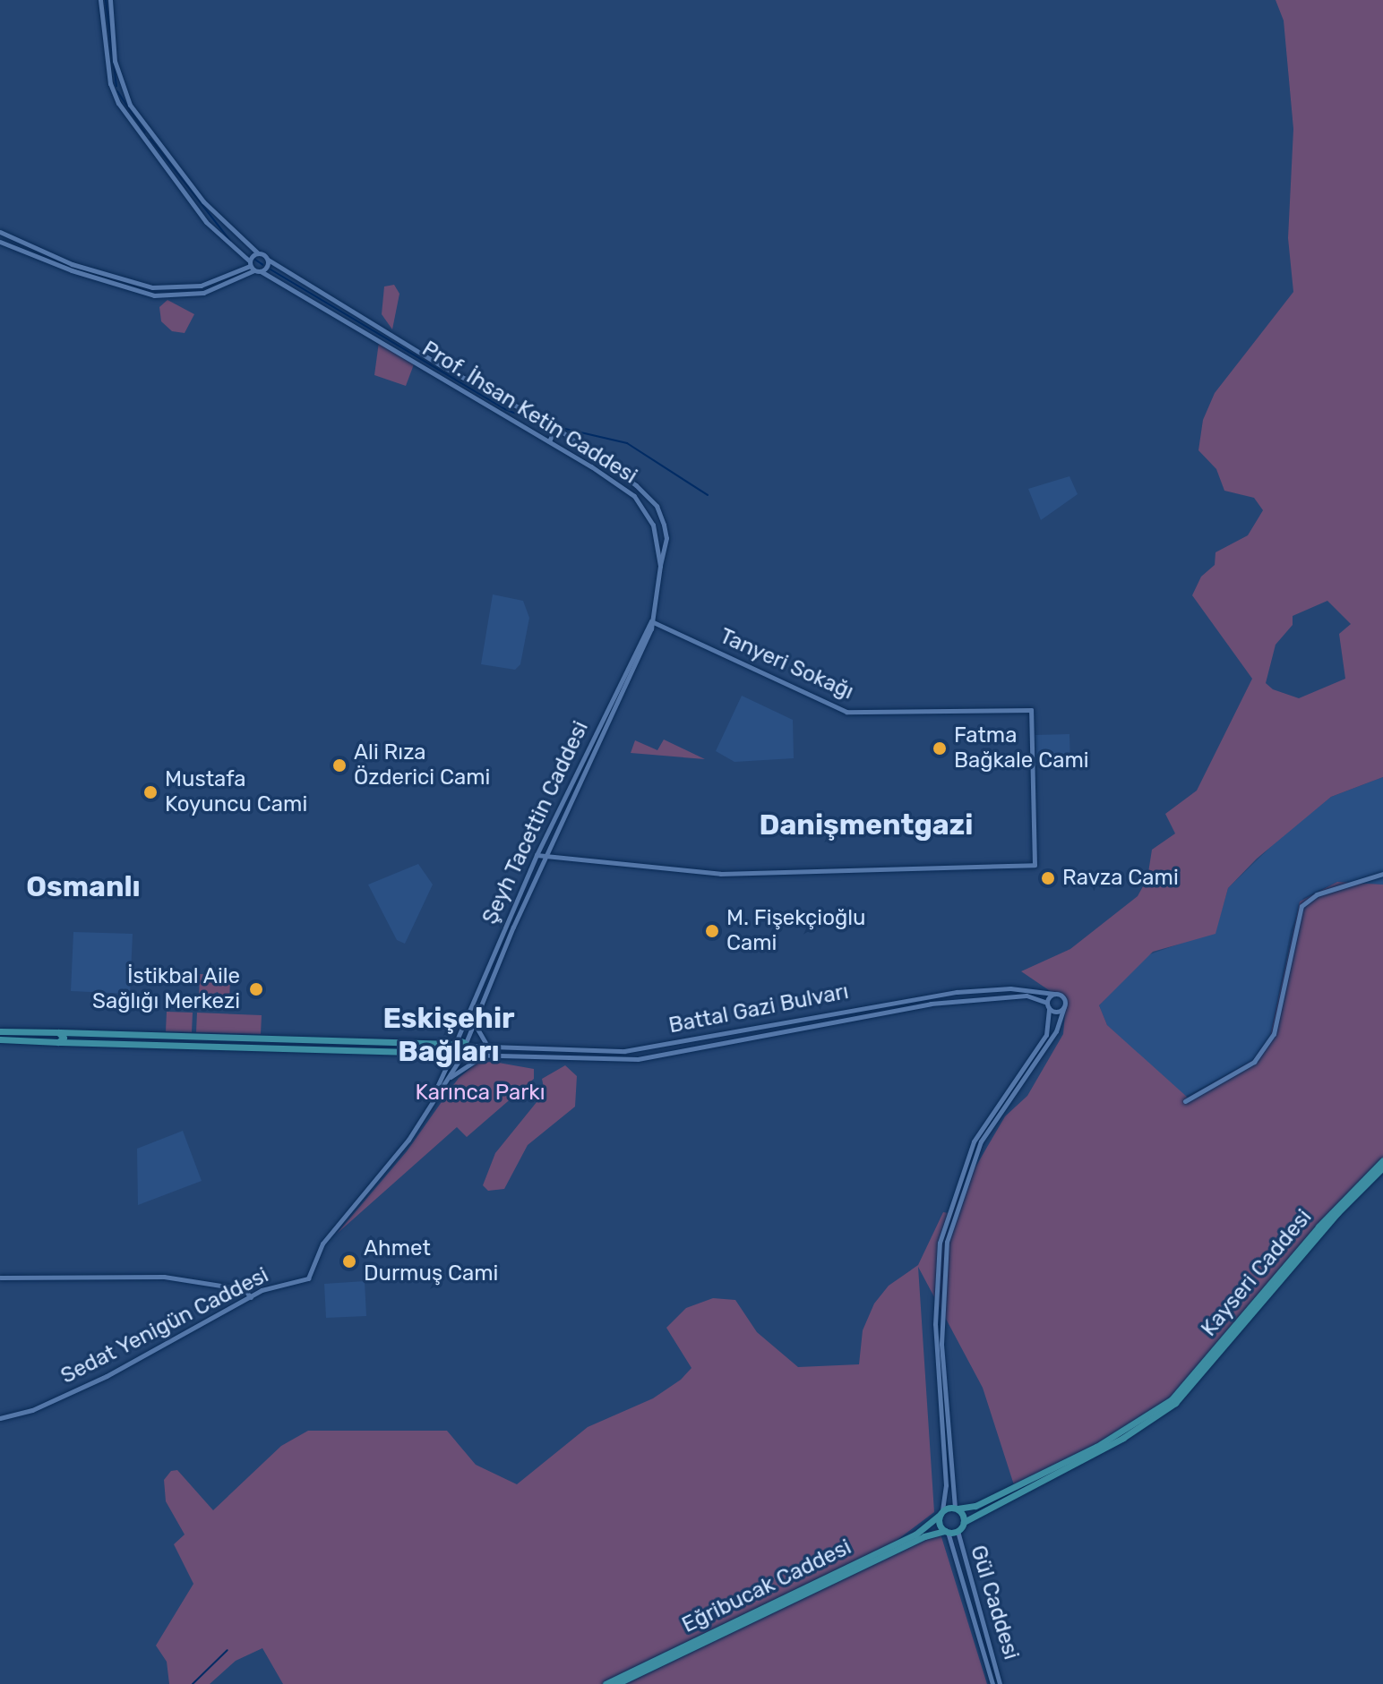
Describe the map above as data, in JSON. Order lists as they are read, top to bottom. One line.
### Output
{"streets":{"main road":["Kayseri Caddesi","Eğribucak Caddesi"],"street":["Prof. İhsan Ketin Caddesi","Tanyeri Sokağı","Şeyh Tacettin Caddesi","Battal Gazi Bulvarı","Sedat Yenigün Caddesi","Gül Caddesi"]},"crossings":[["Prof. İhsan Ketin Caddesi","Şeyh Tacettin Caddesi"],["Tanyeri Sokağı","Şeyh Tacettin Caddesi"],["Şeyh Tacettin Caddesi","Battal Gazi Bulvarı"],["Kayseri Caddesi","Eğribucak Caddesi"],["Eğribucak Caddesi","Gül Caddesi"]],"districts":["Danişmentgazi","Osmanlı","Eskişehir Bağları"],"parks":["Karınca Parkı"],"places":["Fatma Bağkale Cami","Ali Rıza Özderici Cami","Mustafa Koyuncu Cami","Ravza Cami","M. Fişekçioğlu Cami","İstikbal Aile Sağlığı Merkezi","Ahmet Durmuş Cami"]}
